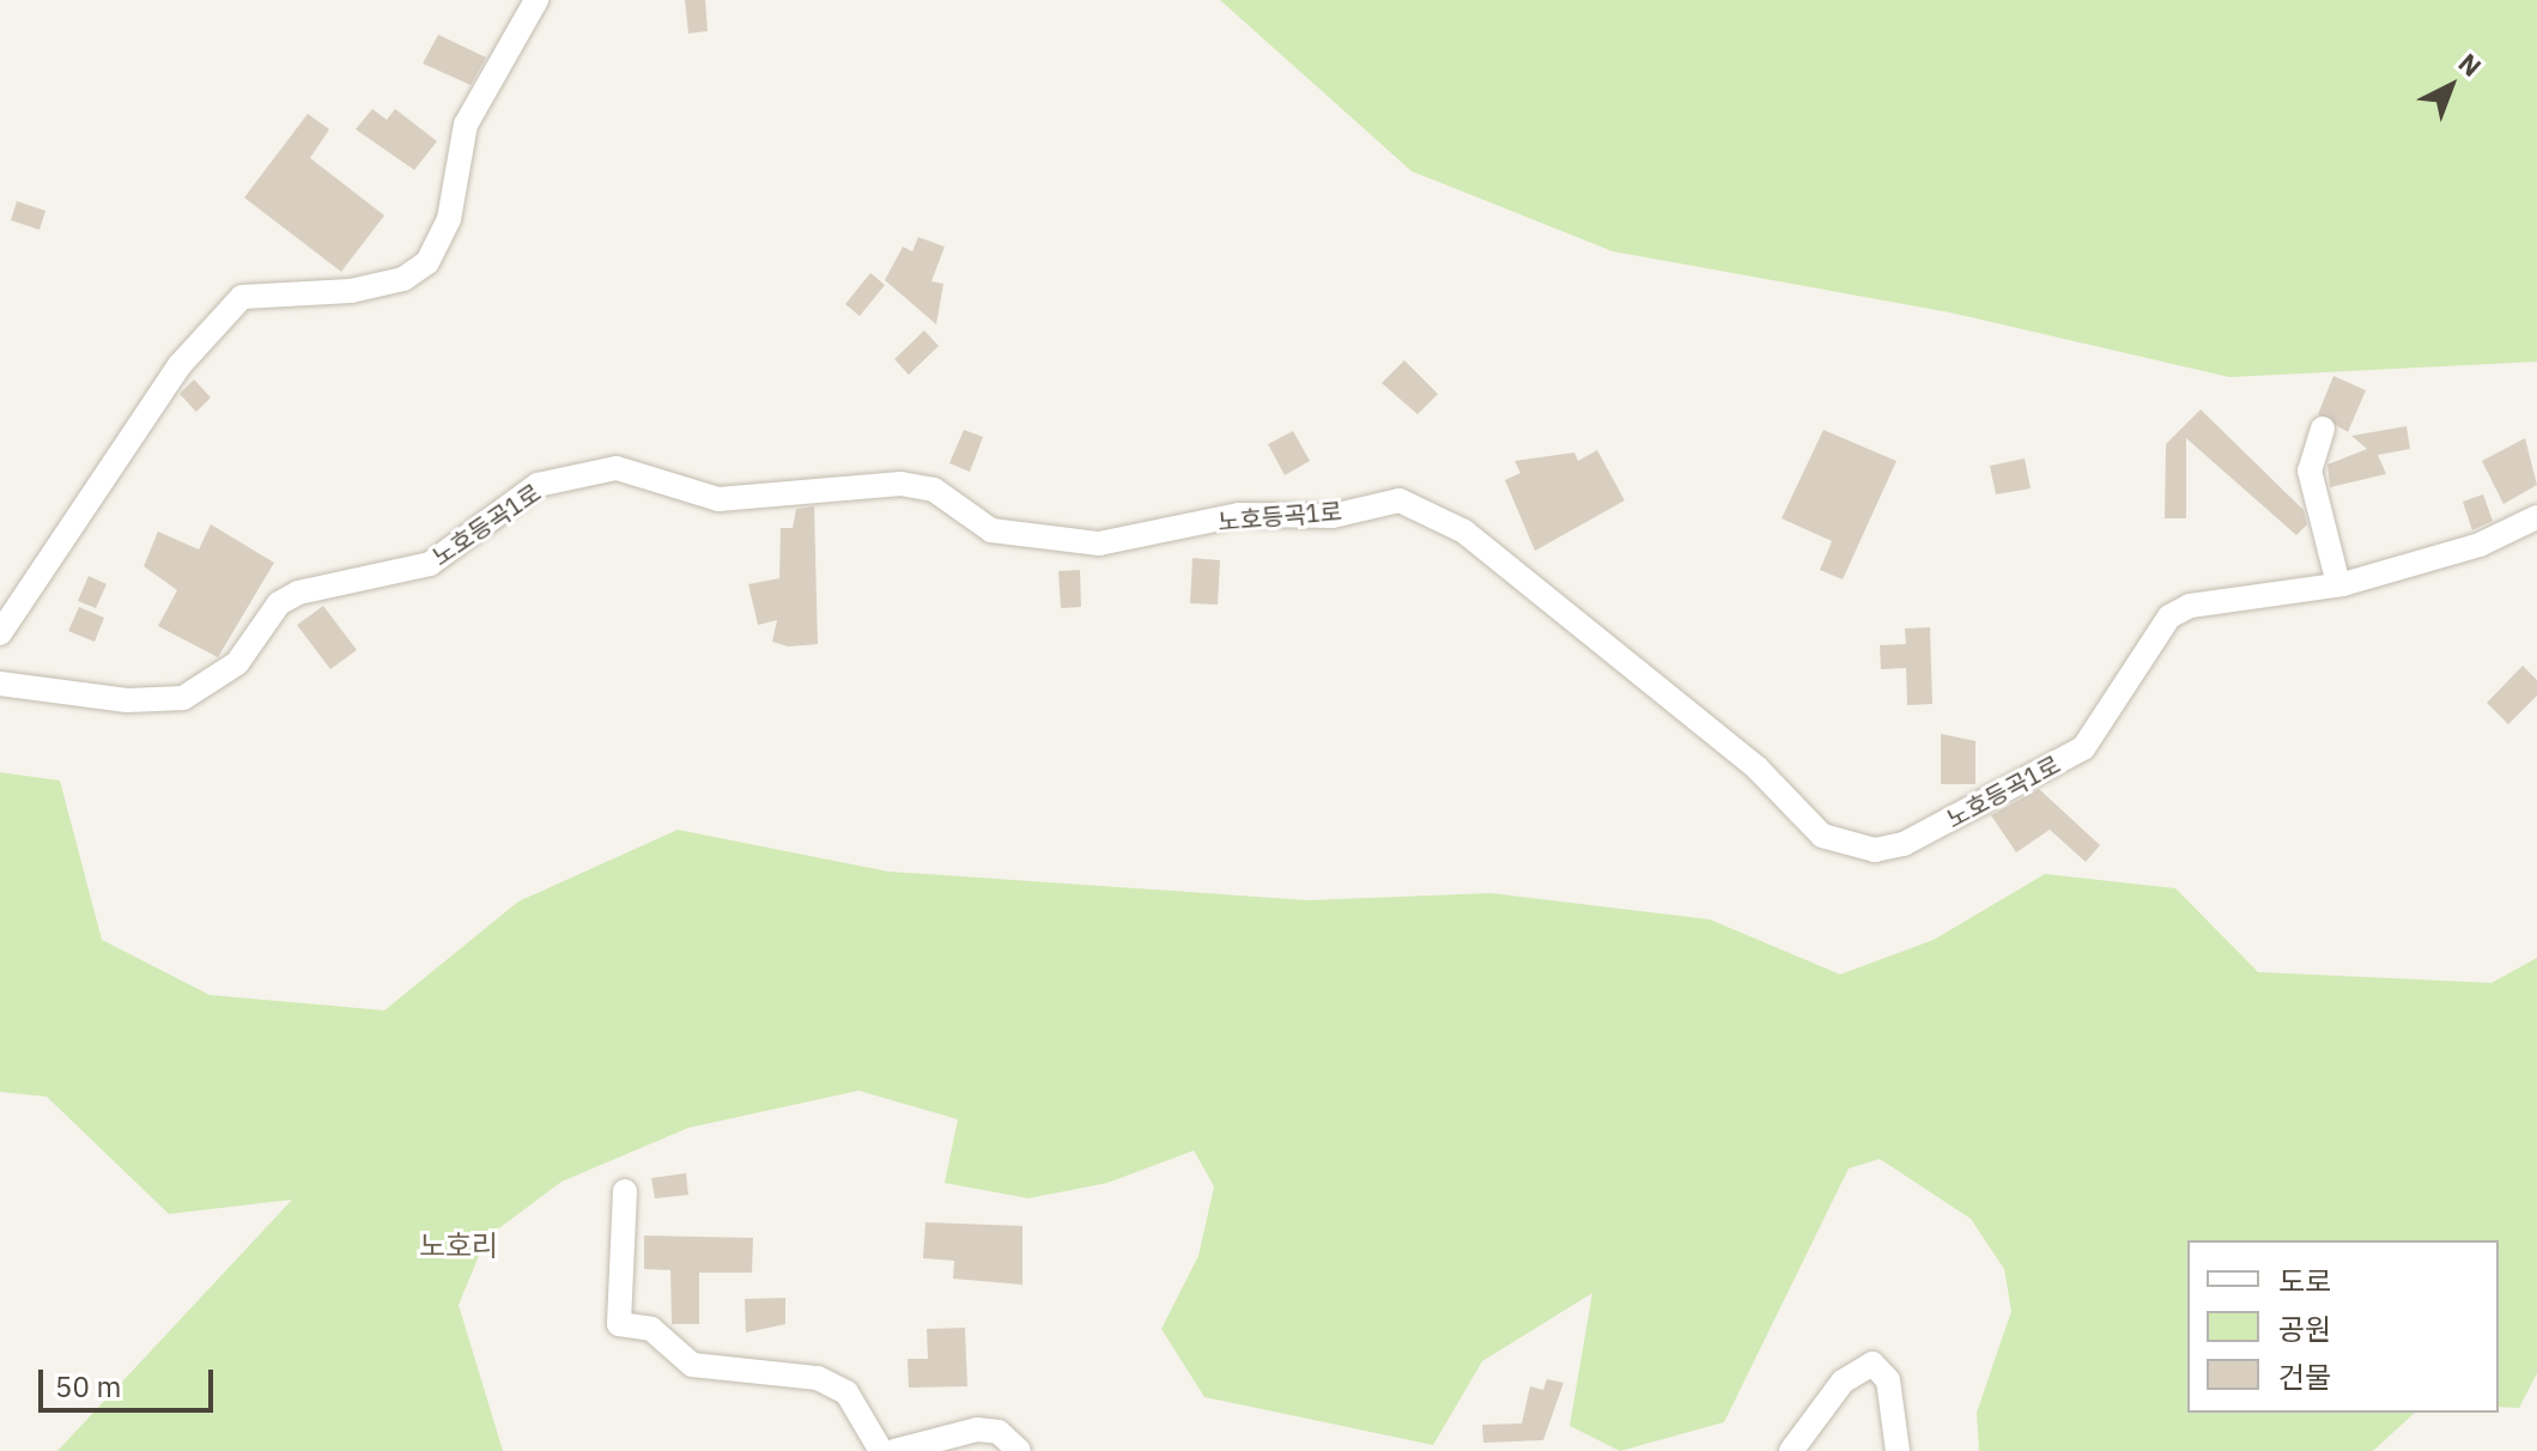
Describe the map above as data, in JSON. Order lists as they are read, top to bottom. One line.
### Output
{"streets":{"street":["노호등곡1로"]},"districts":["노호리"],"legend":["도로","공원","건물"],"scale_bar":"50 m","north":"top right"}
